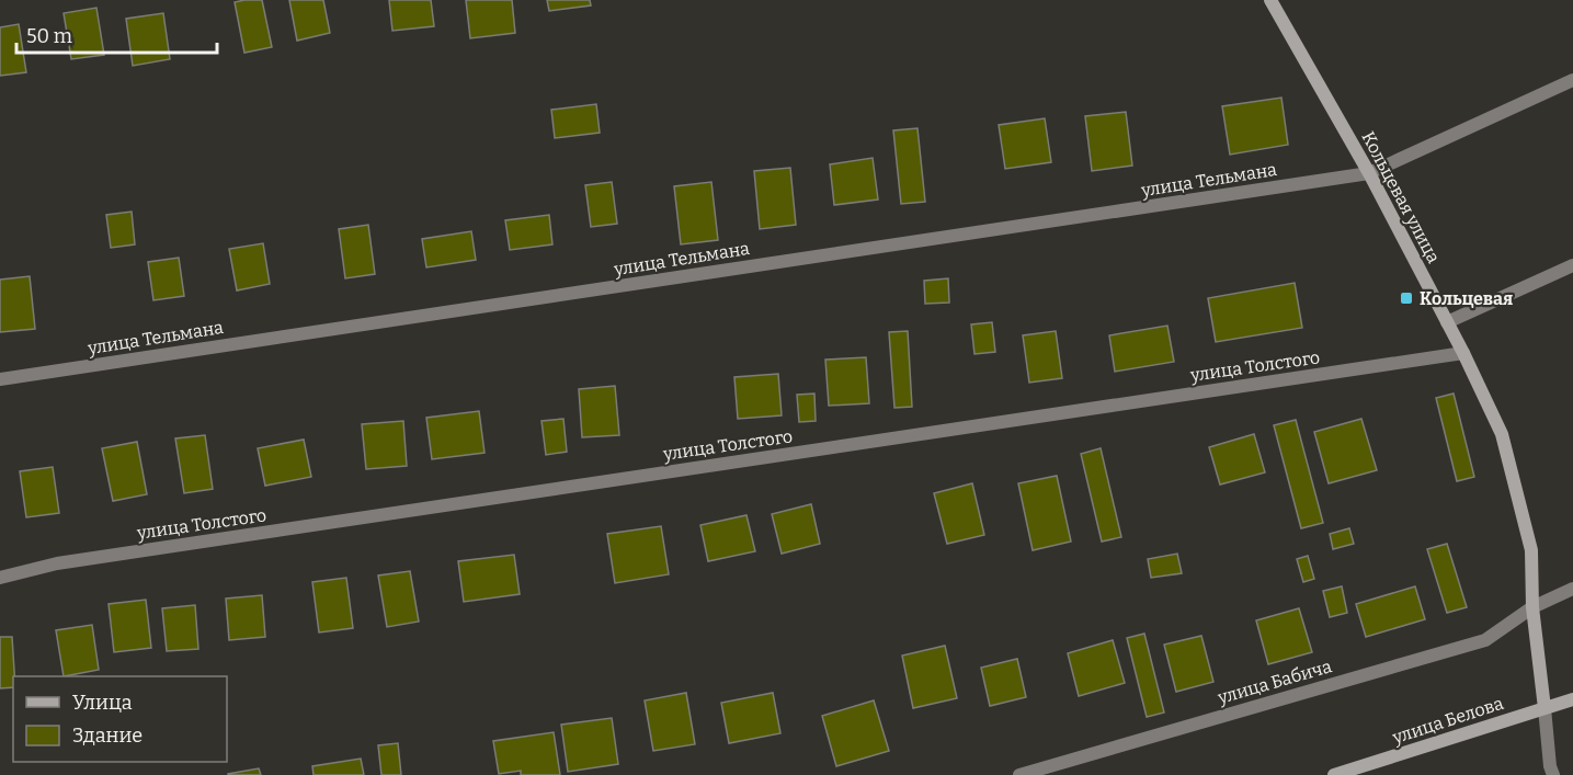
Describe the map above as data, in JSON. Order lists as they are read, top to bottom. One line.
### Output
{"streets":{"main road":["Кольцевая улица","улица Белова"],"street":["улица Тельмана","улица Толстого","улица Бабича"]},"crossings":[["улица Тельмана","Кольцевая улица"],["Кольцевая улица","улица Толстого"],["Кольцевая улица","улица Бабича"],["Кольцевая улица","улица Белова"]],"places":{"transit":["Кольцевая"]},"legend":["Улица","Здание"],"scale_bar":"50 m"}
